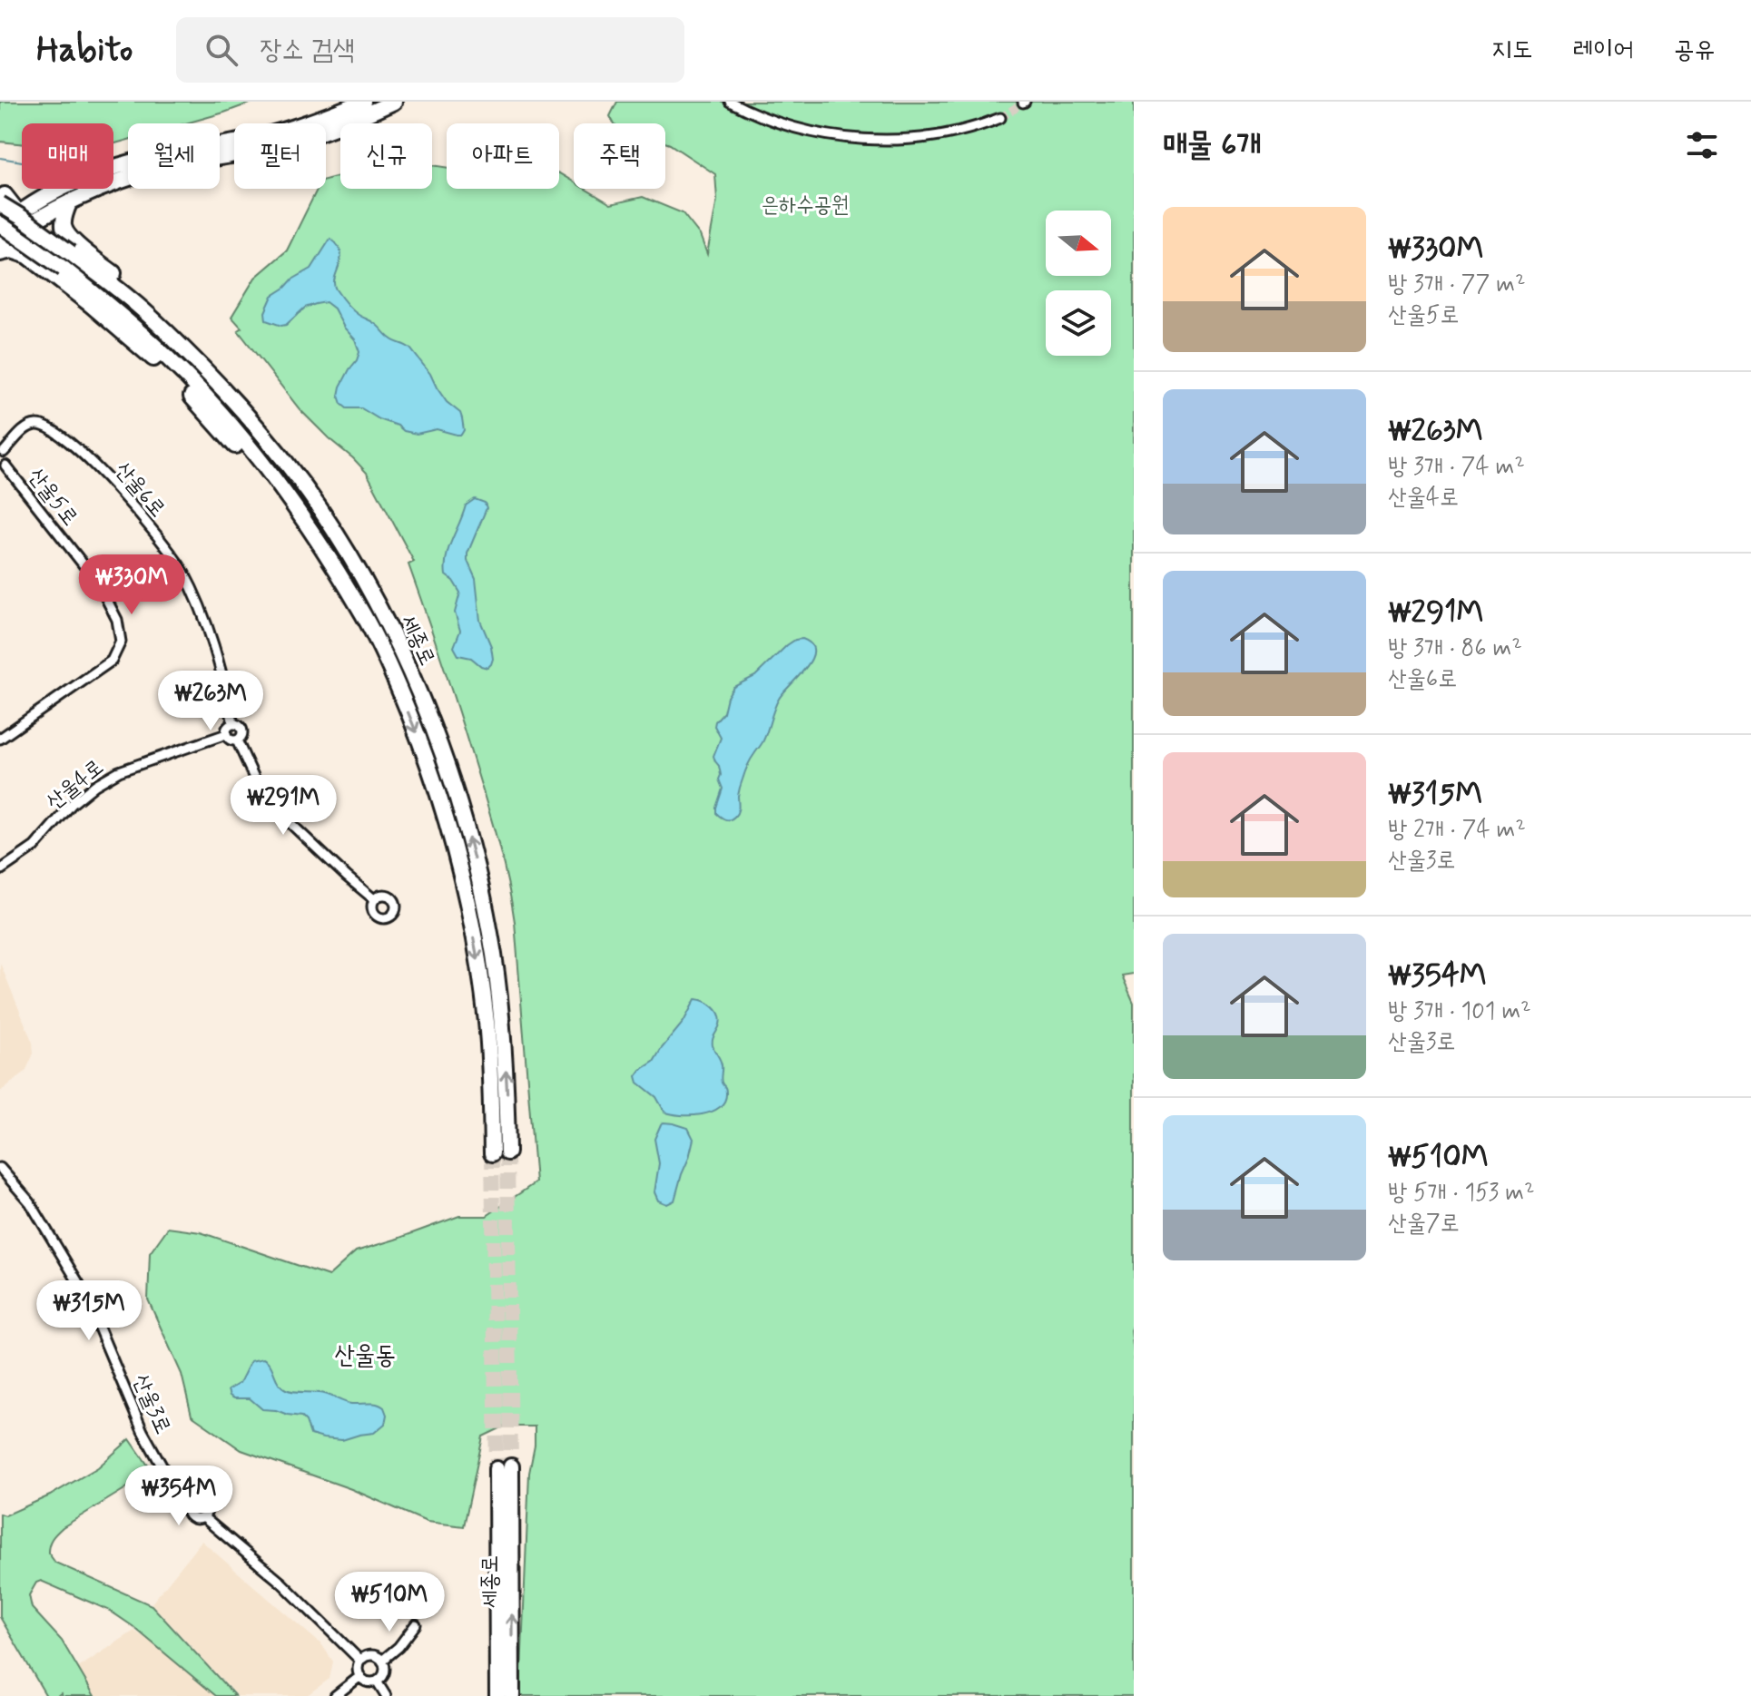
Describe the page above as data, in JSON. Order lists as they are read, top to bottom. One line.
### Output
{"streets":{"highway":["세종로"],"street":["산울6로","산울5로","산울4로","산울3로"]},"crossings":[["산울6로","산울4로"]],"districts":["산울동"],"parks":["은하수공원"],"north":"right","page":{"header":"Habito","search":"장소 검색","nav":["지도","레이어","공유"],"heading":"매물 6개","chip":["매매","월세","필터","신규","아파트","주택"],"list":[{"name":"₩330M","note":"방 3개 · 77 m² · 산울5로"},{"name":"₩263M","note":"방 3개 · 74 m² · 산울4로"},{"name":"₩291M","note":"방 3개 · 86 m² · 산울6로"},{"name":"₩315M","note":"방 2개 · 74 m² · 산울3로"},{"name":"₩354M","note":"방 3개 · 101 m² · 산울3로"},{"name":"₩510M","note":"방 5개 · 153 m² · 산울7로"}],"price":["₩330M","₩263M","₩291M","₩315M","₩354M","₩510M"]}}
